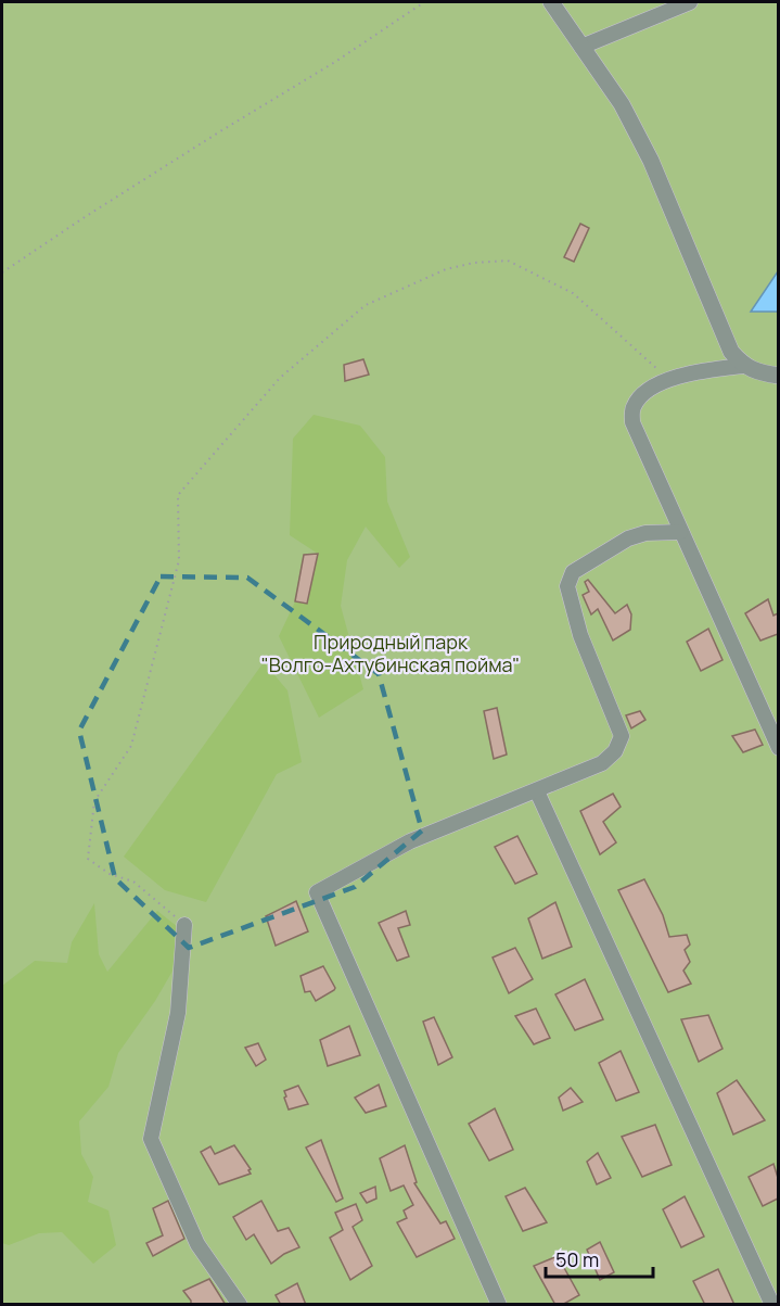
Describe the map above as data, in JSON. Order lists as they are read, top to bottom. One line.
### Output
{"parks":["Природный парк \"Волго-Ахтубинская пойма\""],"scale_bar":"50 m"}
